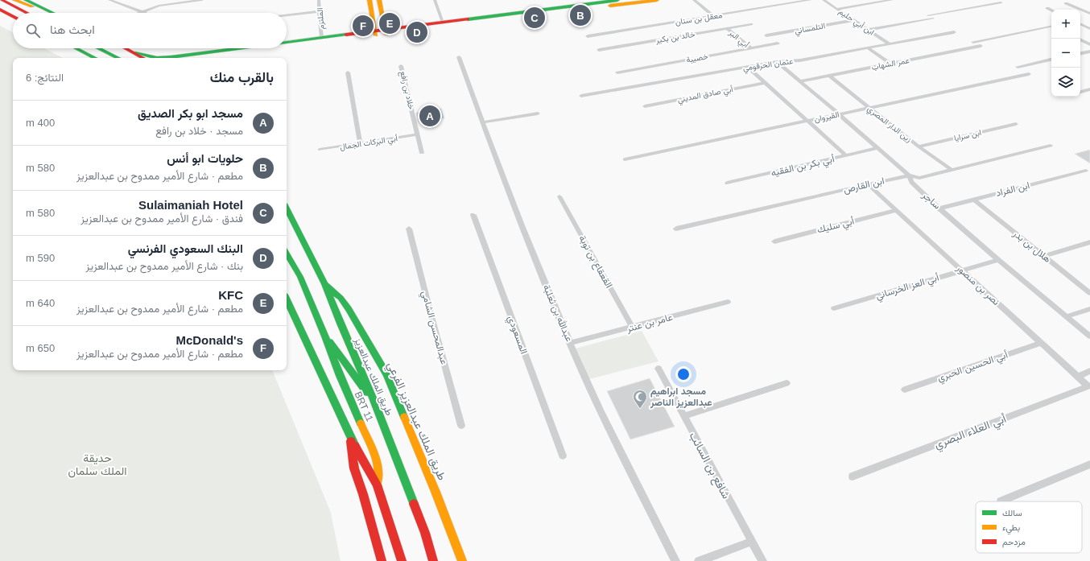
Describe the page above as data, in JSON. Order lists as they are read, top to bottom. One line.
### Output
{"streets":{"street":["الملتزم","معقل بن سنان","ابن أبي حليم","التلمساني","خالد بن بكير","أبي البر","خصيبة","عمر الشهاب","عثمان الحرقومي","خلاد بن رافع","أبي صادق المديني","القيروان","زين الدار المصري","ابن سرايا","أبي البركات الجمال","أبي بكر بن الفقيه","ابن القارص","ابن الفراد","ساجر","أبي سليك","هلال بن بدر","القعقاع بن توبة","نصر بن منصور","أبي العز الخرساني","عبدالله بن ثعلبة","عامر بن عنتر","عبدالمحسن الشامي","المسعودي","أبي الحسين الحبري","طريق الملك عبدالعزيز","BRT 11","طريق الملك عبدالعزيز الفرعي","أبي العلاء البصري","شافع بن السائب"]},"crossings":[["ابن أبي حليم","التلمساني"],["ابن أبي حليم","عثمان الحرقومي"],["خالد بن بكير","أبي البر"],["أبي البر","خصيبة"],["عمر الشهاب","زين الدار المصري"],["عمر الشهاب","ساجر"],["عثمان الحرقومي","ساجر"],["خلاد بن رافع","أبي البركات الجمال"],["القيروان","زين الدار المصري"],["القيروان","ساجر"],["زين الدار المصري","ابن سرايا"],["زين الدار المصري","ابن القارص"],["أبي بكر بن الفقيه","ساجر"],["ابن القارص","ساجر"],["ابن القارص","نصر بن منصور"],["ابن الفراد","ساجر"],["ابن الفراد","هلال بن بدر"],["ساجر","أبي العز الخرساني"],["أبي سليك","نصر بن منصور"],["القعقاع بن توبة","عامر بن عنتر"],["نصر بن منصور","أبي العز الخرساني"],["نصر بن منصور","أبي الحسين الحبري"],["نصر بن منصور","أبي العلاء البصري"],["عبدالله بن ثعلبة","عامر بن عنتر"],["طريق الملك عبدالعزيز","BRT 11"],["طريق الملك عبدالعزيز","طريق الملك عبدالعزيز الفرعي"]],"parks":["حديقة الملك سلمان"],"places":{"mosque":["مسجد ابراهيم عبدالعزيز الناصر"]},"legend":["سالك","بطيء","مزدحم"],"page":{"pins":["B","C","E","F","D","A"],"map_buttons":["+","−"],"search":"ابحث هنا","heading":["بالقرب منك","النتائج: 6"],"list":[{"mark":"A","name":"مسجد ابو بكر الصديق","note":"مسجد · خلاد بن رافع","value":"400 m"},{"mark":"B","name":"حلويات ابو أنس","note":"مطعم · شارع الأمير ممدوح بن عبدالعزيز","value":"580 m"},{"mark":"C","name":"Sulaimaniah Hotel","note":"فندق · شارع الأمير ممدوح بن عبدالعزيز","value":"580 m"},{"mark":"D","name":"البنك السعودي الفرنسي","note":"بنك · شارع الأمير ممدوح بن عبدالعزيز","value":"590 m"},{"mark":"E","name":"KFC","note":"مطعم · شارع الأمير ممدوح بن عبدالعزيز","value":"640 m"},{"mark":"F","name":"McDonald's","note":"مطعم · شارع الأمير ممدوح بن عبدالعزيز","value":"650 m"}]}}
